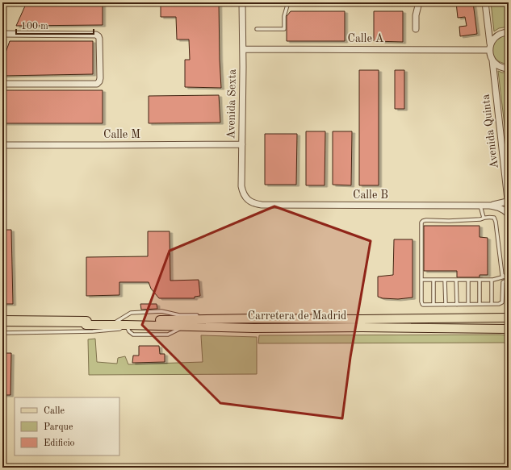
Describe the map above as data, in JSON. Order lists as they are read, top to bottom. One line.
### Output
{"streets":{"main road":["Carretera de Madrid"],"street":["Calle A","Avenida Sexta","Avenida Quinta","Calle M","Calle B"]},"crossings":[["Calle A","Avenida Sexta"],["Calle A","Avenida Quinta"],["Avenida Sexta","Calle M"],["Avenida Sexta","Calle B"],["Avenida Quinta","Calle B"]],"legend":["Calle","Parque","Edificio"],"scale_bar":"100 m"}
